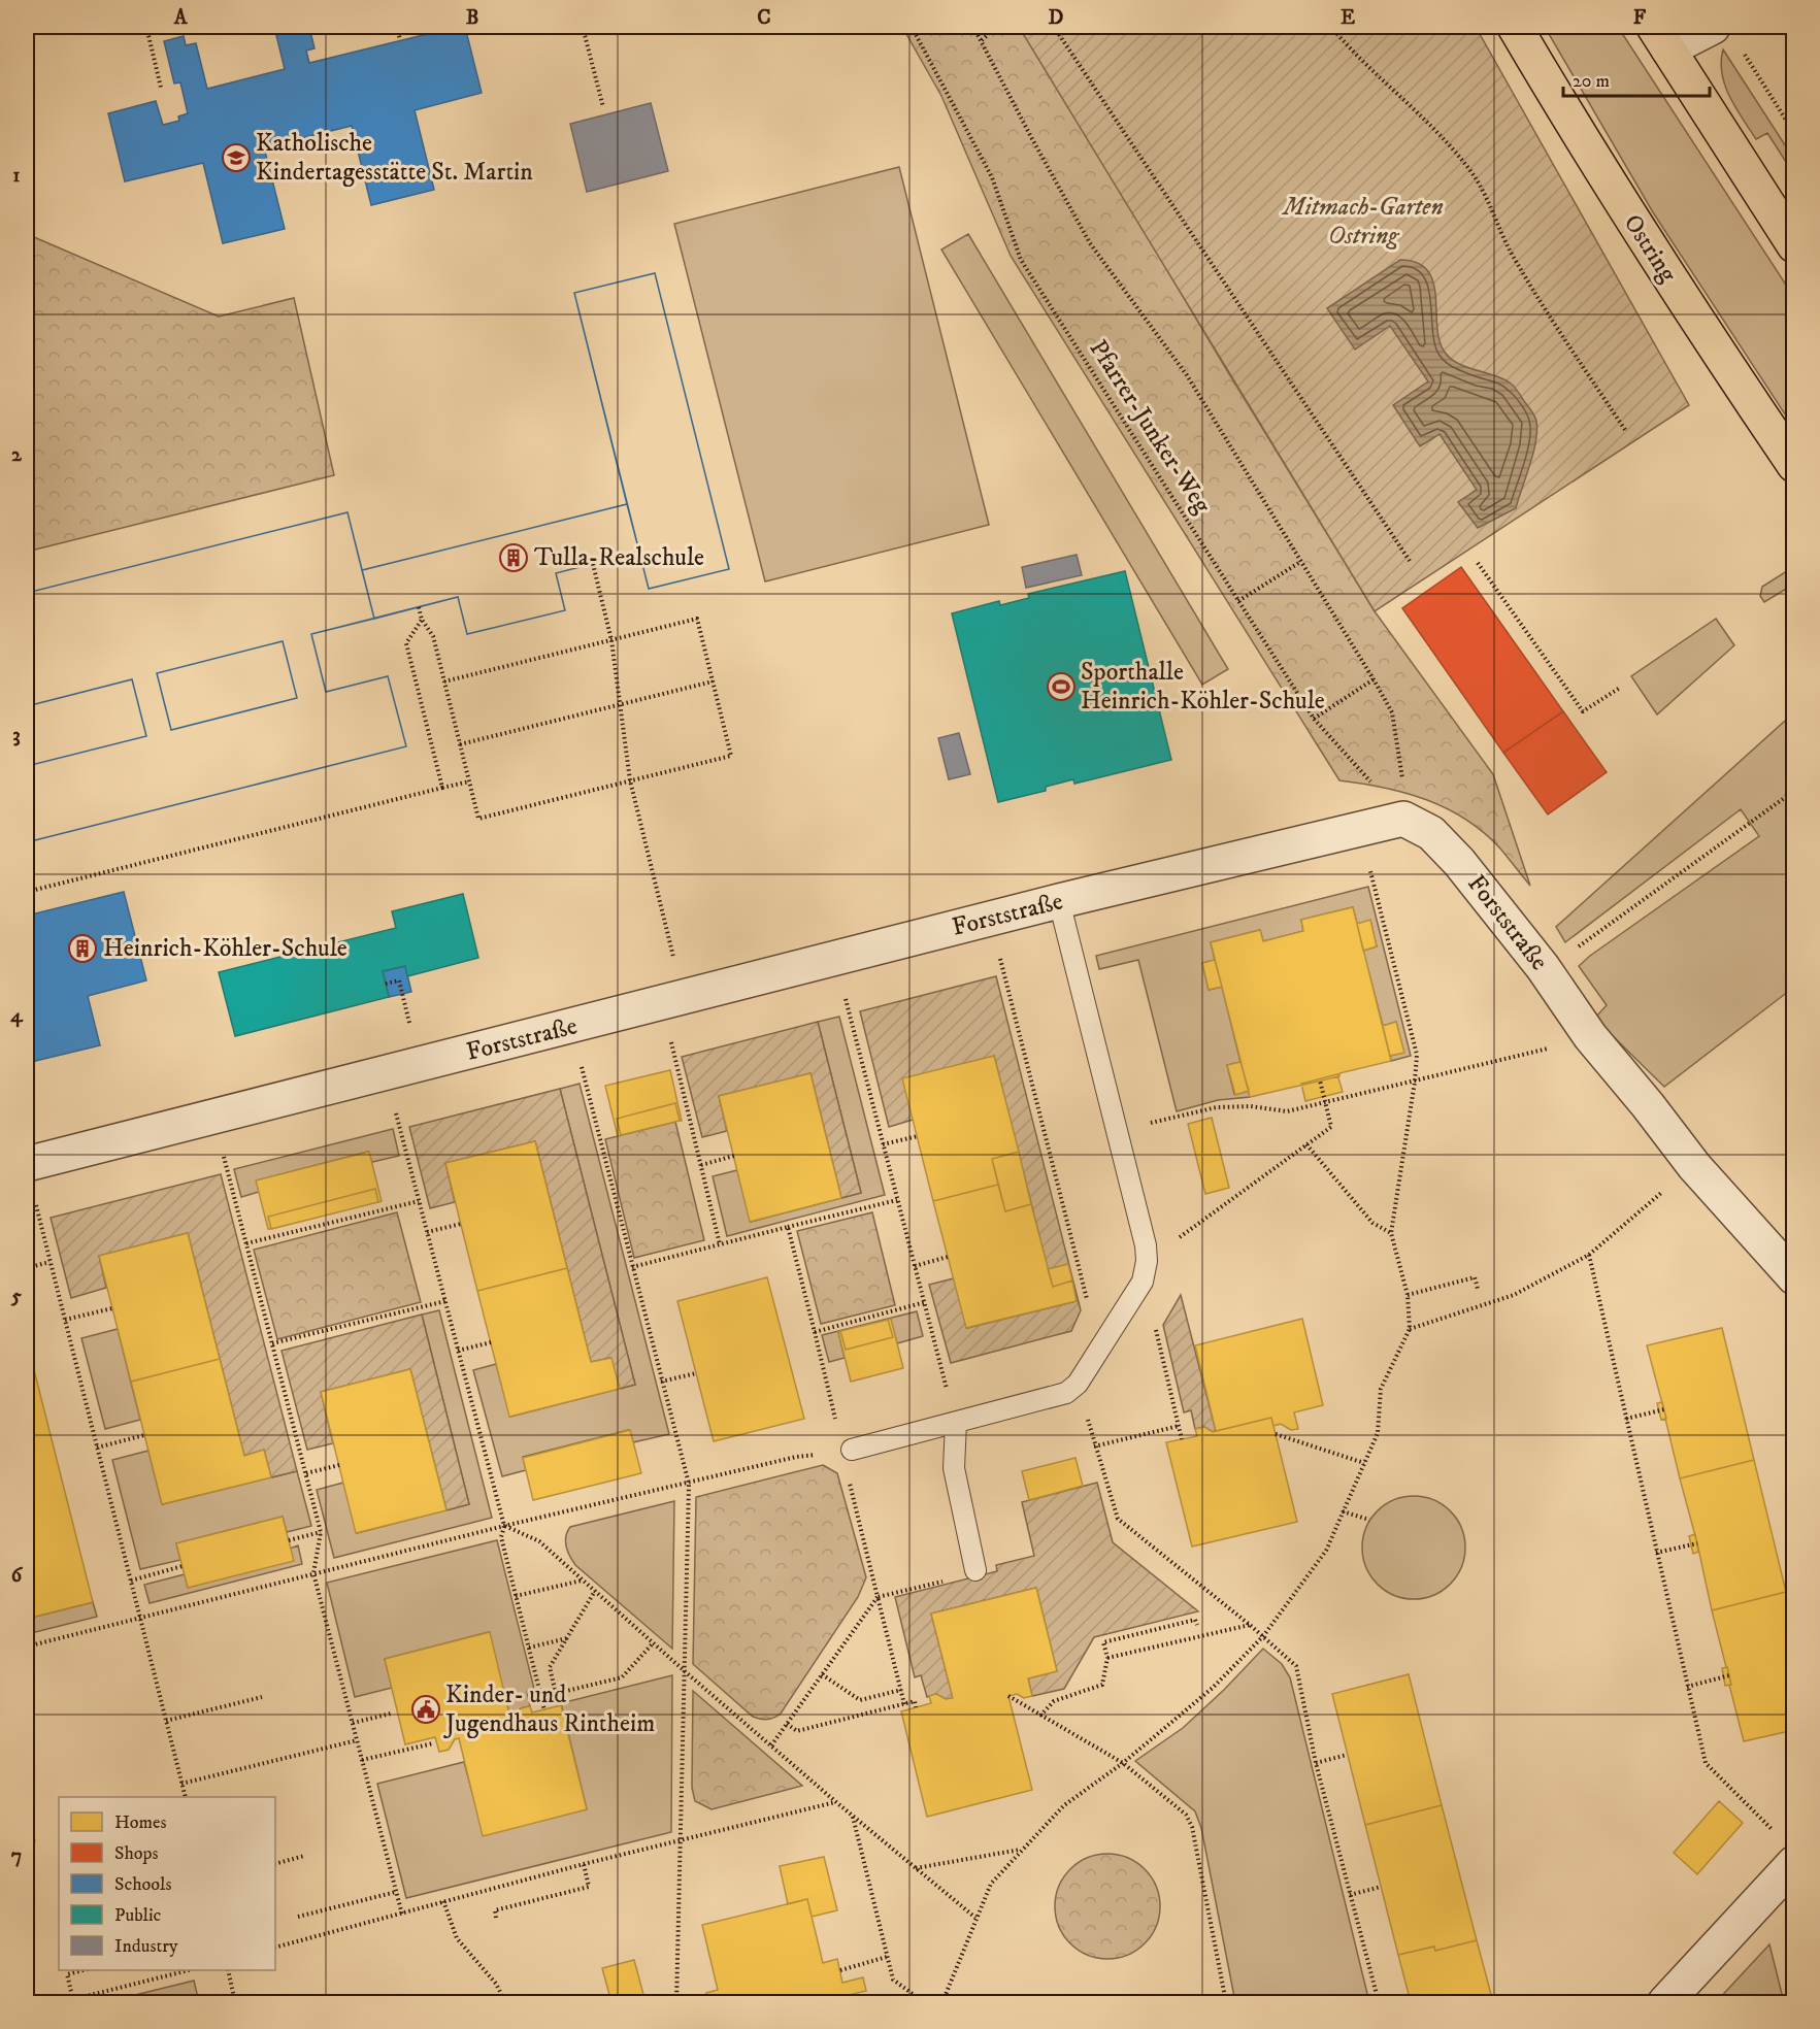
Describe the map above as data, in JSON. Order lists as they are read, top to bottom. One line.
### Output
{"streets":{"main road":["Ostring"],"street":["Forststraße"],"path":["Pfarrer-Junker-Weg"]},"crossings":[["Pfarrer-Junker-Weg","Forststraße"]],"parks":["Mitmach-Garten Ostring"],"places":{"school or university":["Katholische Kindertagesstätte St. Martin"],"building":["Tulla-Realschule","Heinrich-Köhler-Schule"],"sports":["Sporthalle Heinrich-Köhler-Schule"],"public building":["Kinder- und Jugendhaus Rintheim"]},"legend":["Homes","Shops","Schools","Public","Industry"],"scale_bar":"20 m","grid":{"columns":["A","B","C","D","E","F"],"rows":["1","2","3","4","5","6","7"]}}
